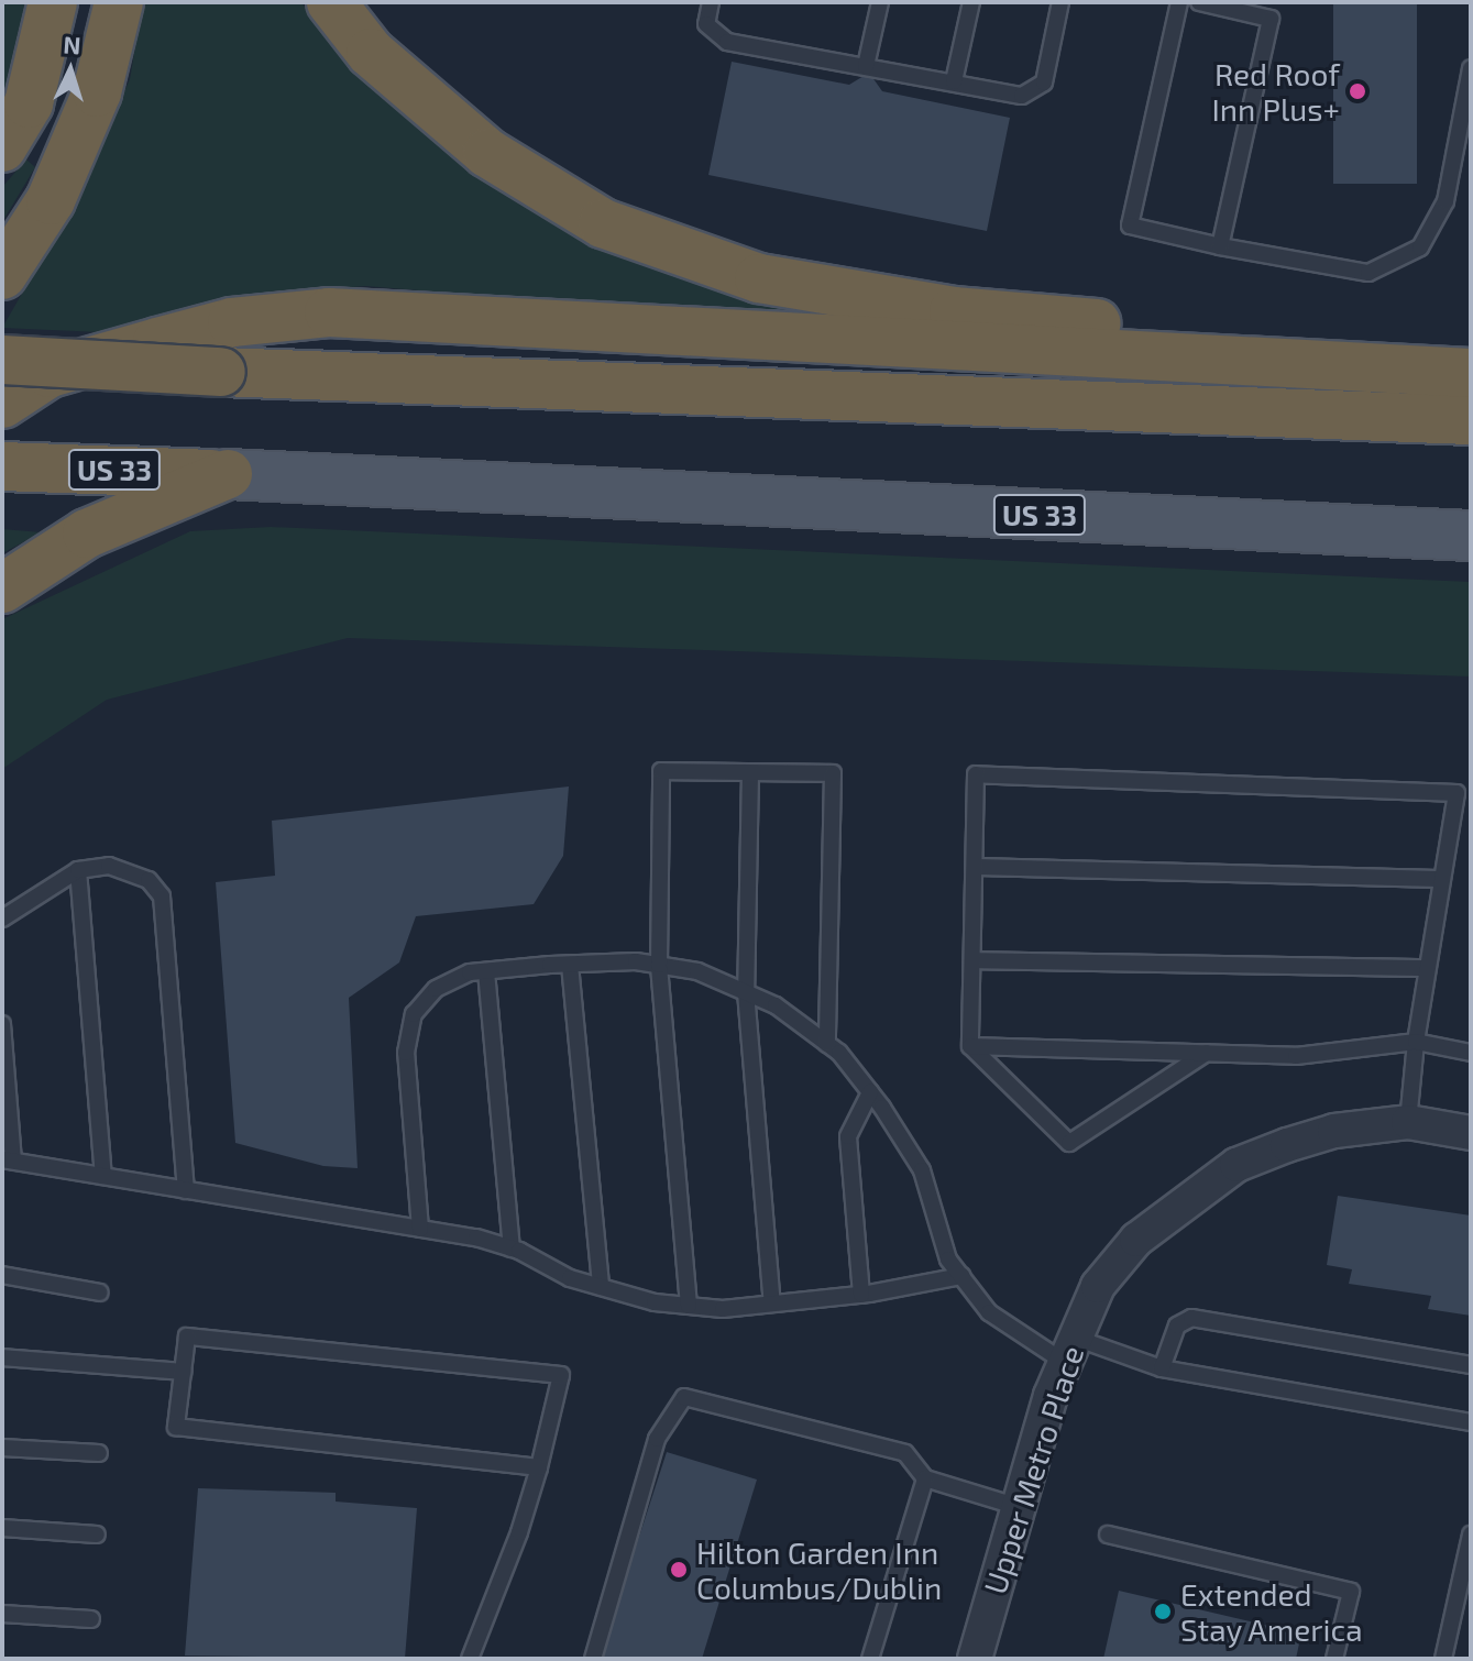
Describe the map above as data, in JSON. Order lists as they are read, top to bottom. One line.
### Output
{"streets":{"highway":["US 33"],"street":["Upper Metro Place"]},"places":["Red Roof Inn Plus+","Hilton Garden Inn Columbus/Dublin","Extended Stay America"],"north":"top"}
